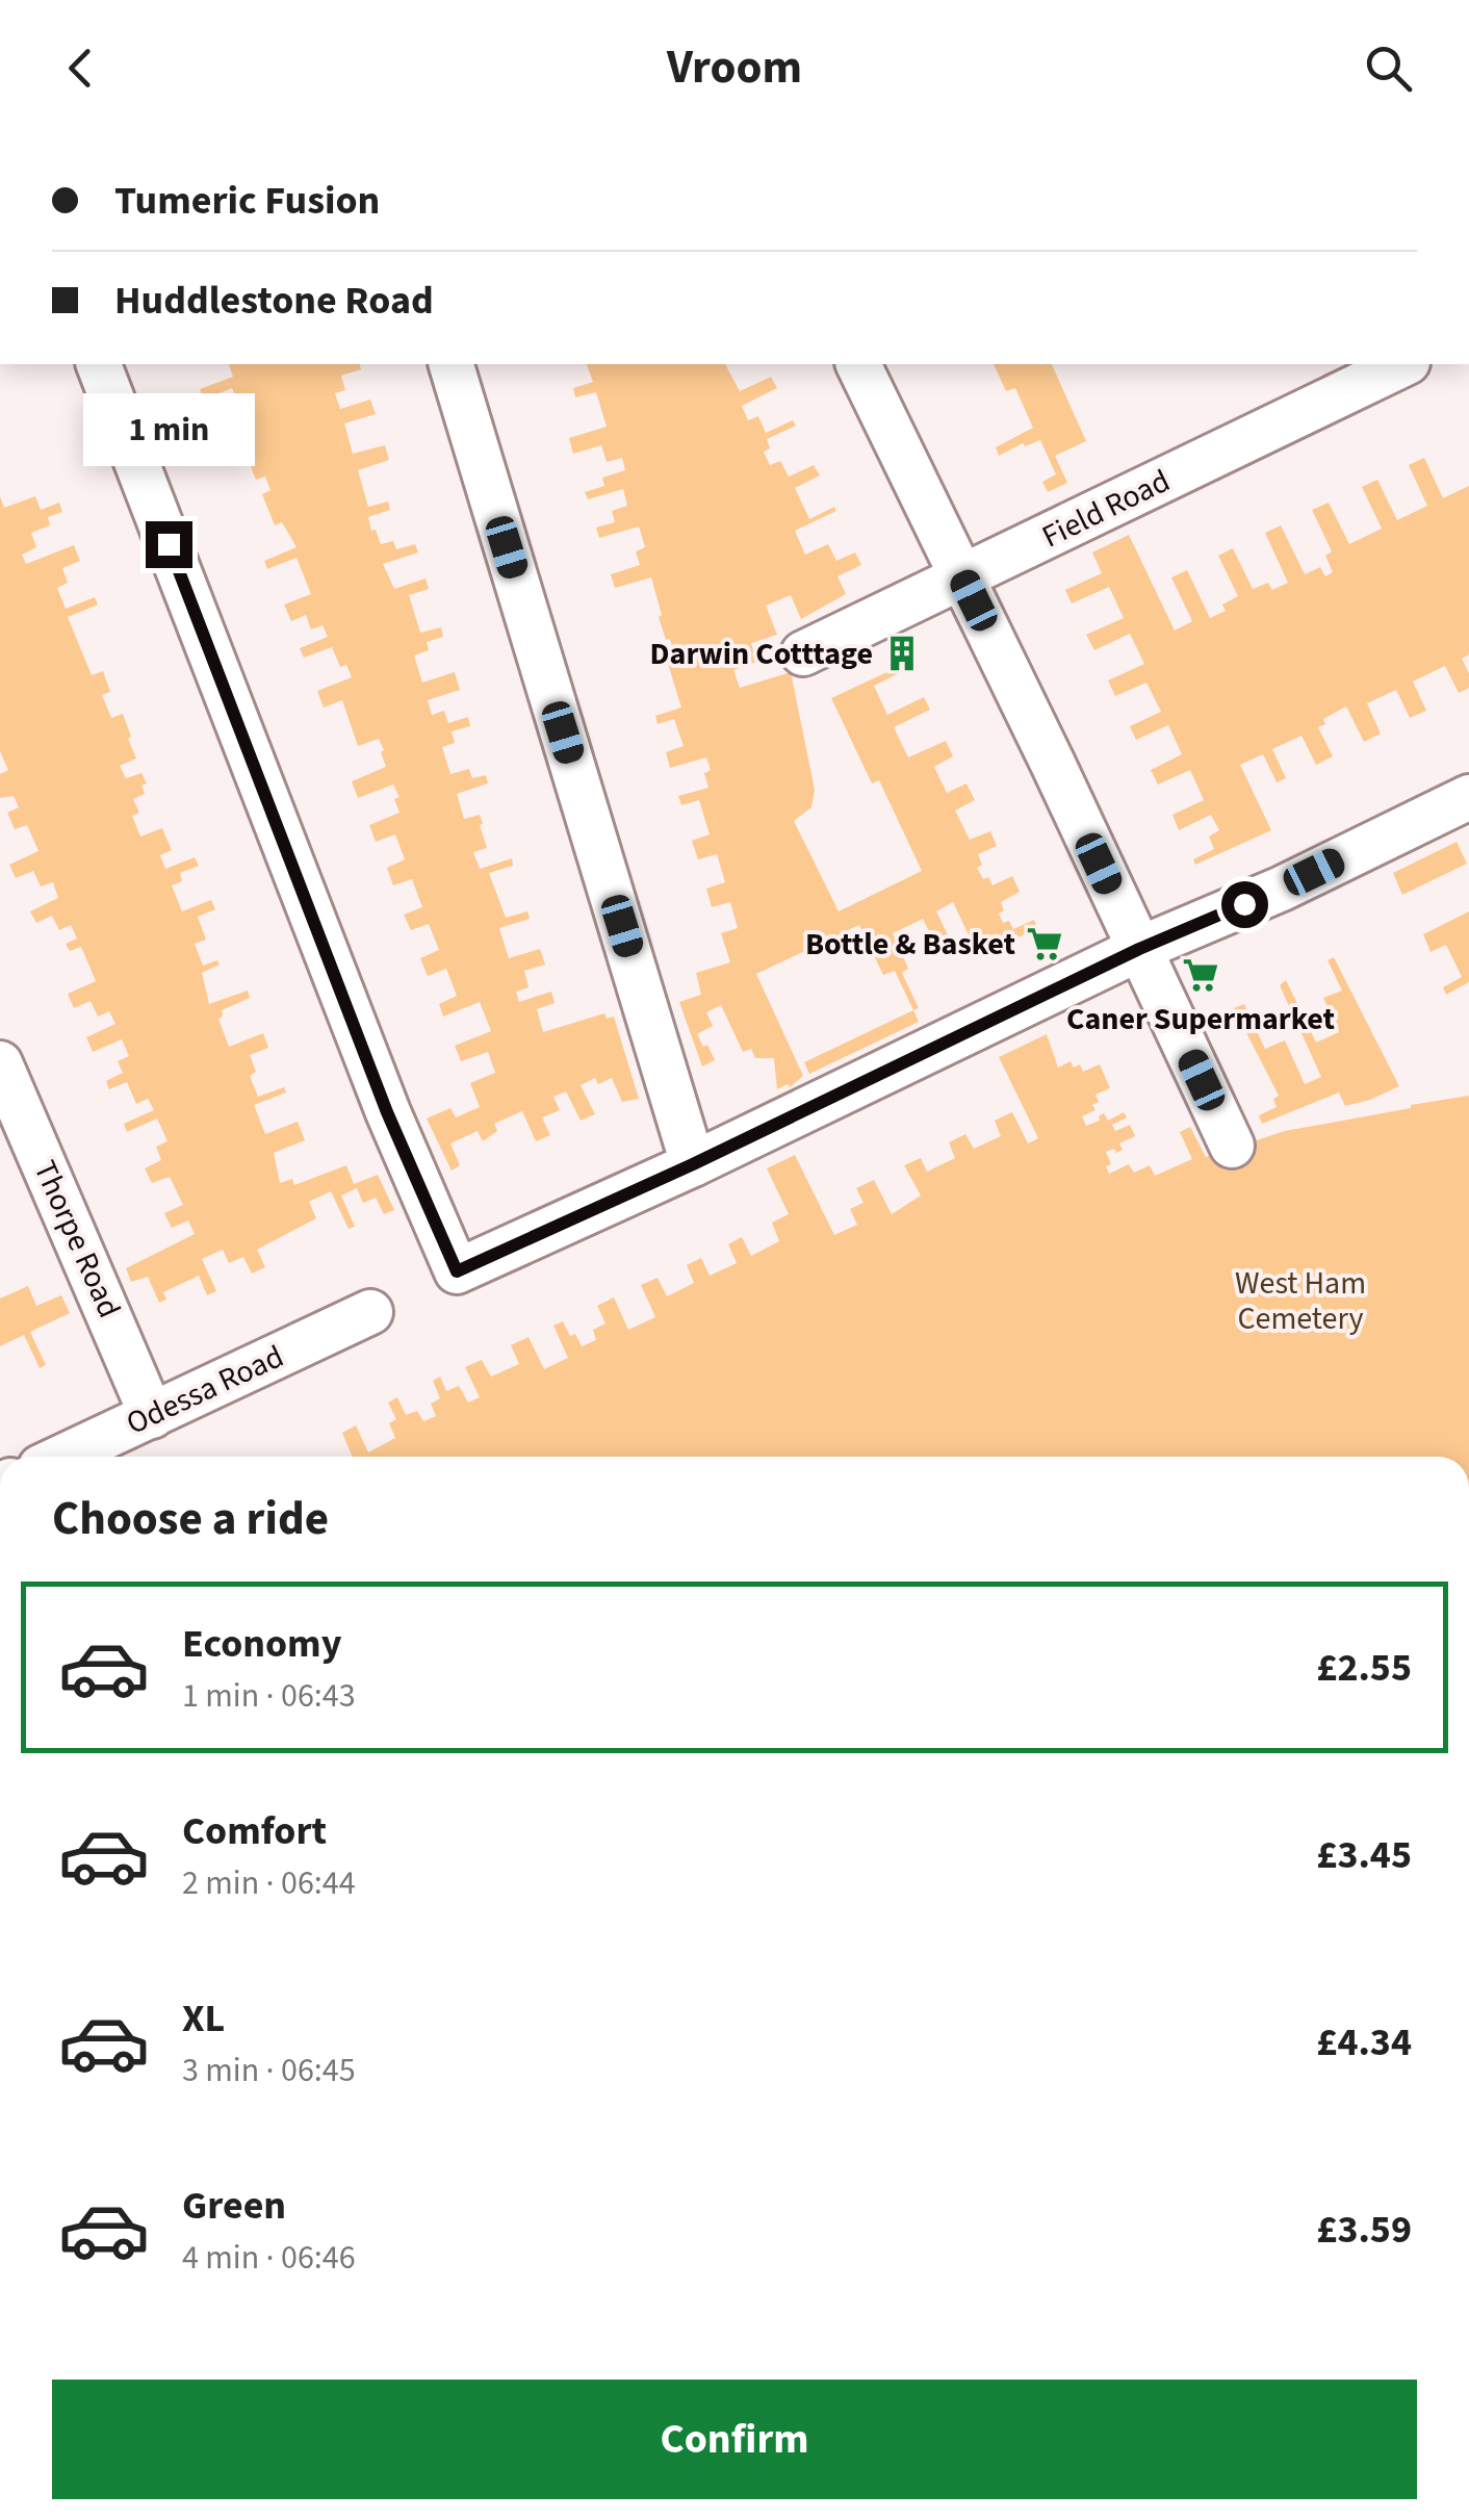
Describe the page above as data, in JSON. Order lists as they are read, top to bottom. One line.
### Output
{"streets":{"street":["Field Road","Thorpe Road","Odessa Road"]},"crossings":[["Thorpe Road","Odessa Road"]],"parks":["West Ham Cemetery"],"places":{"building":["Darwin Cotttage"],"supermarket":["Bottle & Basket","Caner Supermarket"]},"page":{"header":"Vroom","banner":["Tumeric Fusion","Huddlestone Road"],"bubble":"1 min","heading":"Choose a ride","list":[{"name":"Economy","note":"1 min · 06:43","value":"£2.55"},{"name":"Comfort","note":"2 min · 06:44","value":"£3.45"},{"name":"XL","note":"3 min · 06:45","value":"£4.34"},{"name":"Green","note":"4 min · 06:46","value":"£3.59"}],"buttons":"Confirm"}}
